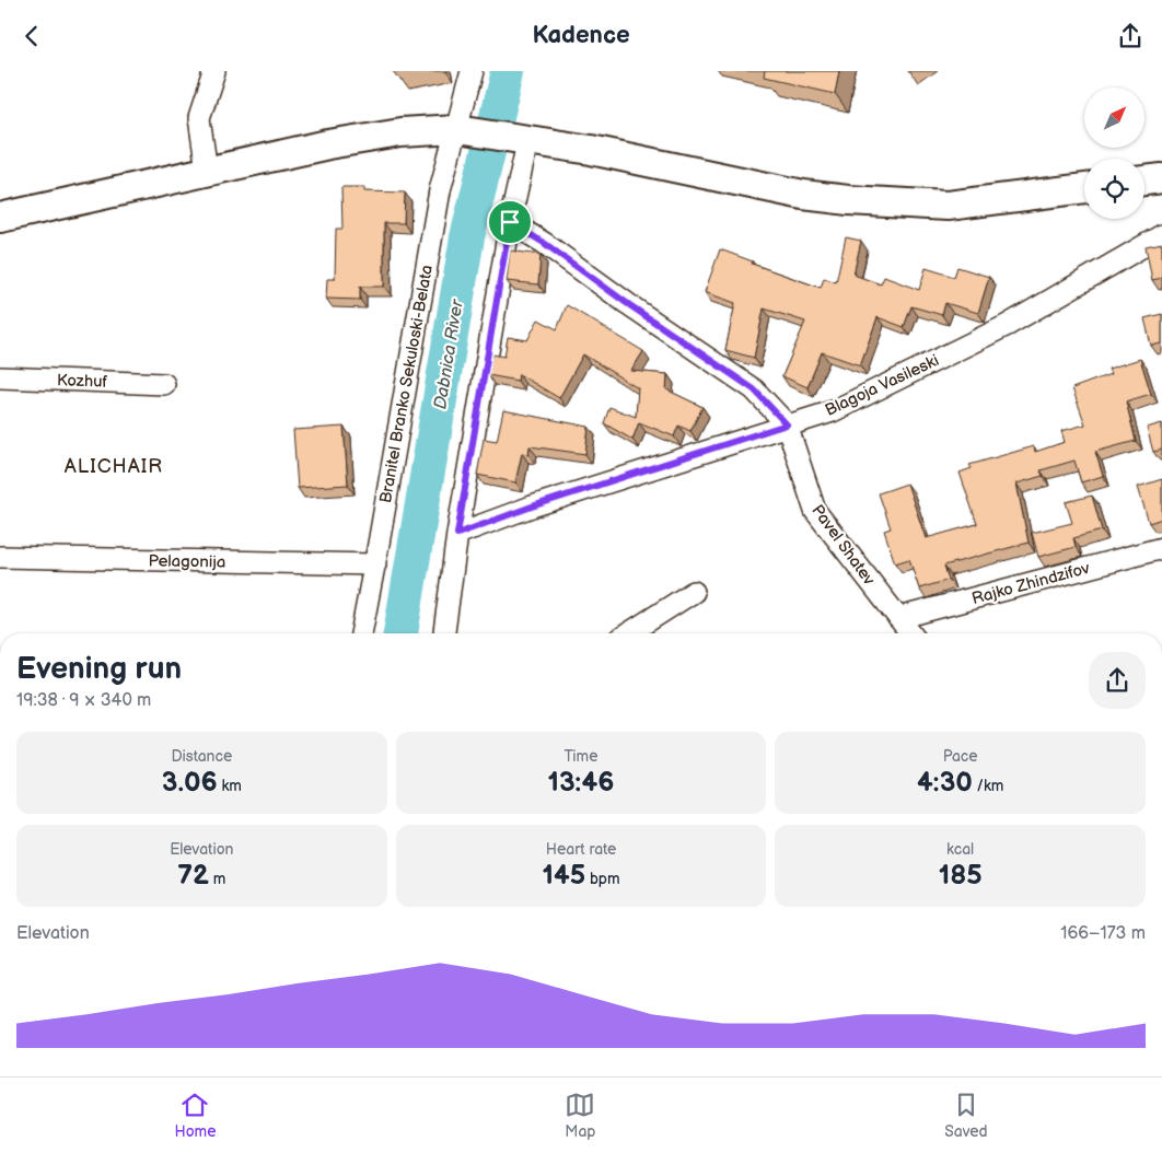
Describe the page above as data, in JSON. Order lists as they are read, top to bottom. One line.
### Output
{"streets":{"street":["Kozhuf","Branitel Branko Sekuloski-Belata","Blagoja Vasileski","Pavel Shatev","Pelagonija","Rajko Zhindzifov"]},"crossings":[["Branitel Branko Sekuloski-Belata","Pelagonija"],["Blagoja Vasileski","Pavel Shatev"],["Pavel Shatev","Rajko Zhindzifov"]],"districts":["ALICHAIR"],"water":["Dabnica River"],"north":"top right","page":{"header":"Kadence","heading":["Evening run","19:38 · 9 × 340 m"],"stats":[["Distance","3.06 km"],["Time","13:46"],["Pace","4:30 /km"],["Elevation","72 m"],["Heart rate","145 bpm"],["kcal","185"]],"chart":["Elevation","166–173 m"],"tabs":["Home","Map","Saved"]}}
